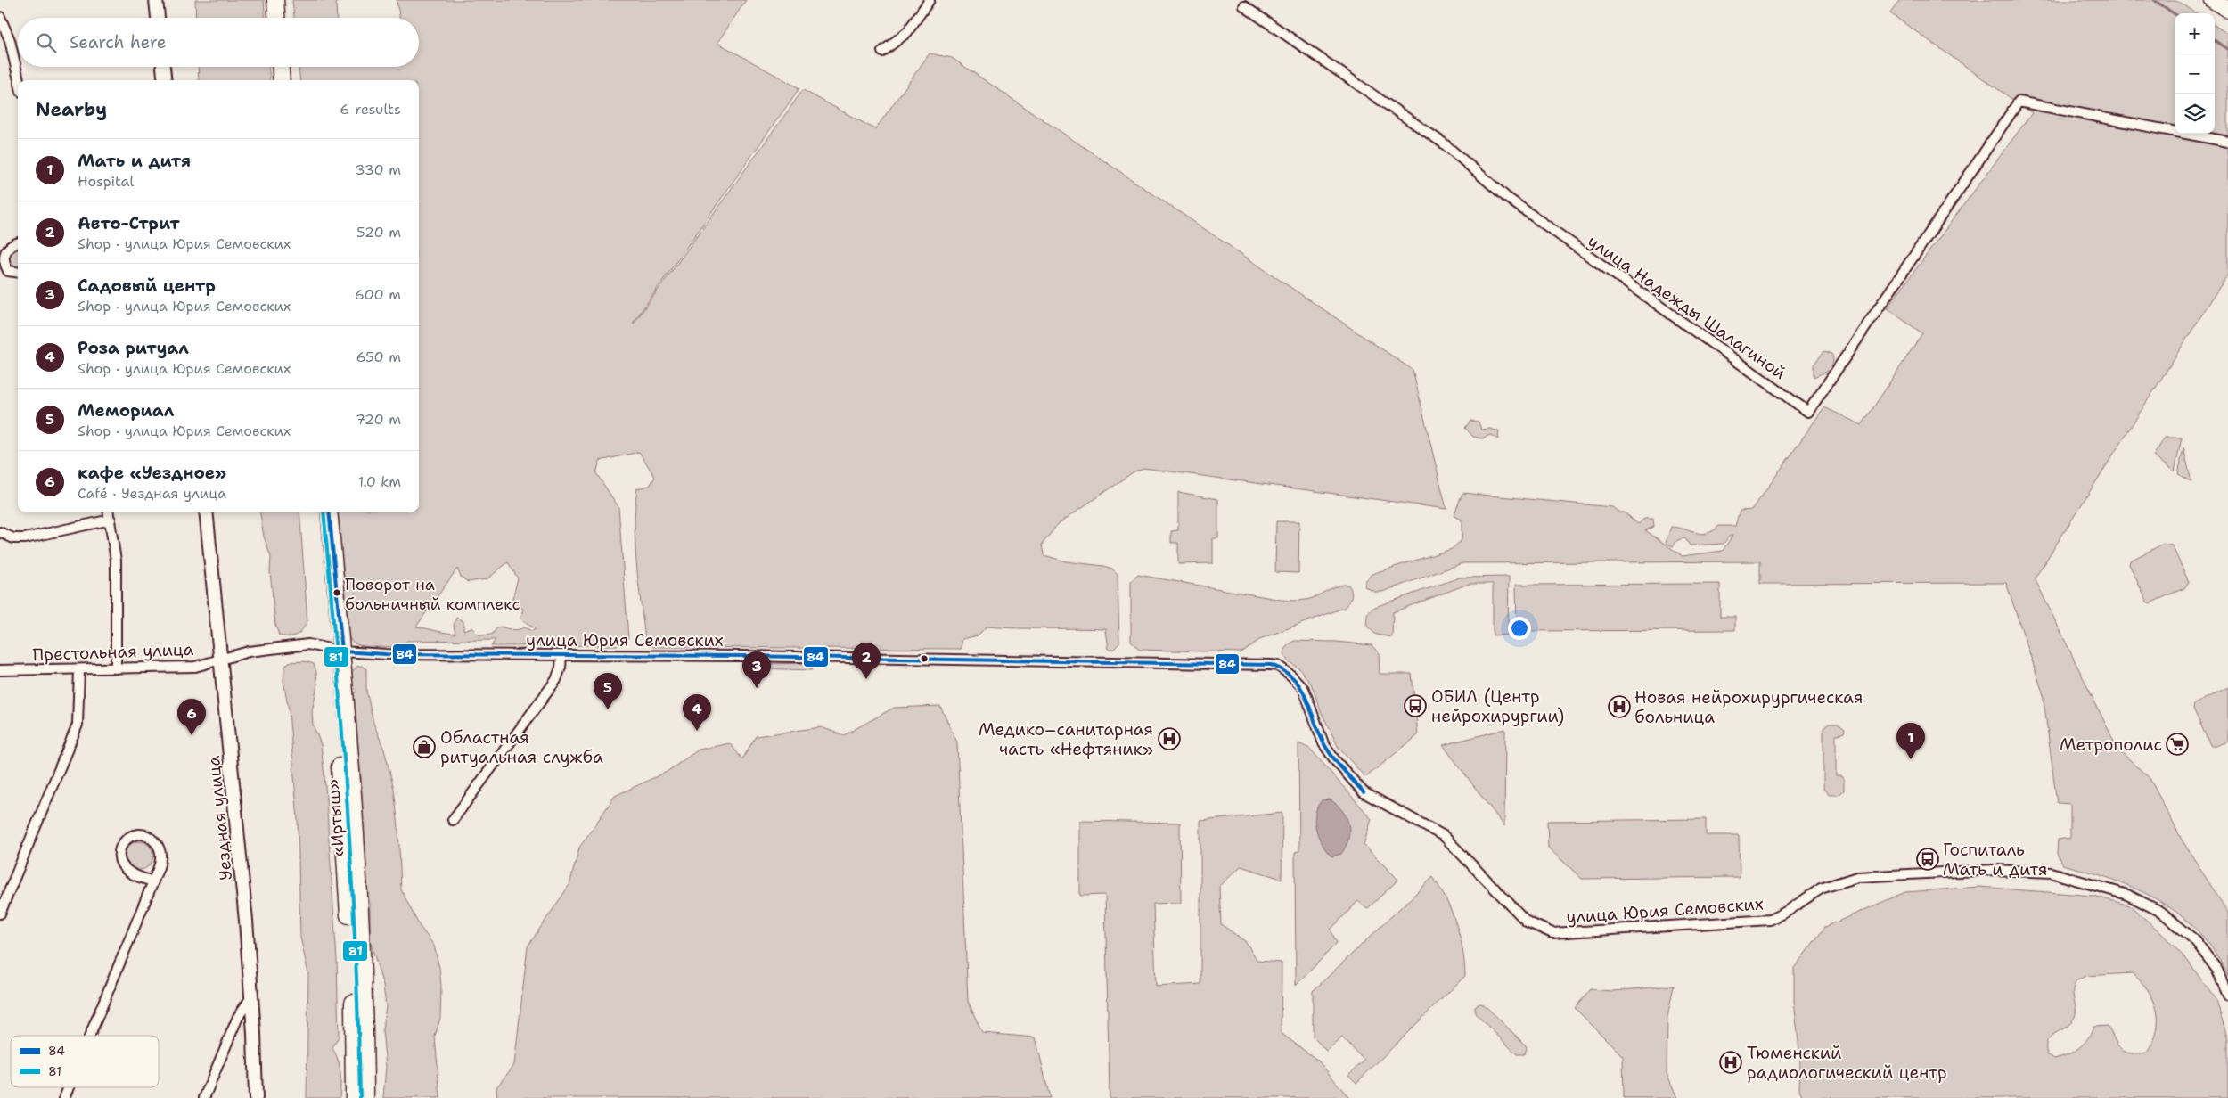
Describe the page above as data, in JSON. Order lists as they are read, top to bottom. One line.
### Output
{"streets":{"highway":["«Иртыш»"],"street":["улица Надежды Шалагиной","улица Юрия Семовских","Престольная улица","Уездная улица"]},"crossings":[["улица Юрия Семовских","Престольная улица"],["улица Юрия Семовских","«Иртыш»"],["Престольная улица","Уездная улица"],["Престольная улица","«Иртыш»"]],"places":{"other":["Поворот на больничный комплекс"],"bus stop":["ОБИЛ (Центр нейрохирургии)","Госпиталь Мать и дитя"],"hospital":["Новая нейрохирургическая больница","Медико–санитарная часть «Нефтяник»","Тюменский радиологический центр"],"supermarket":["Метрополис"],"shop":["Областная ритуальная служба"]},"lines":["transit line 84","transit line 81"],"legend":["84","81"],"page":{"map_buttons":["+","−"],"search":"Search here","heading":["Nearby","6 results"],"list":[{"mark":"1","name":"Мать и дитя","note":"Hospital","value":"330 m"},{"mark":"2","name":"Авто-Стрит","note":"Shop · улица Юрия Семовских","value":"520 m"},{"mark":"3","name":"Садовый центр","note":"Shop · улица Юрия Семовских","value":"600 m"},{"mark":"4","name":"Роза ритуал","note":"Shop · улица Юрия Семовских","value":"650 m"},{"mark":"5","name":"Мемориал","note":"Shop · улица Юрия Семовских","value":"720 m"},{"mark":"6","name":"кафе «Уездное»","note":"Café · Уездная улица","value":"1.0 km"}],"pins":["2","3","5","4","6","1"]}}
